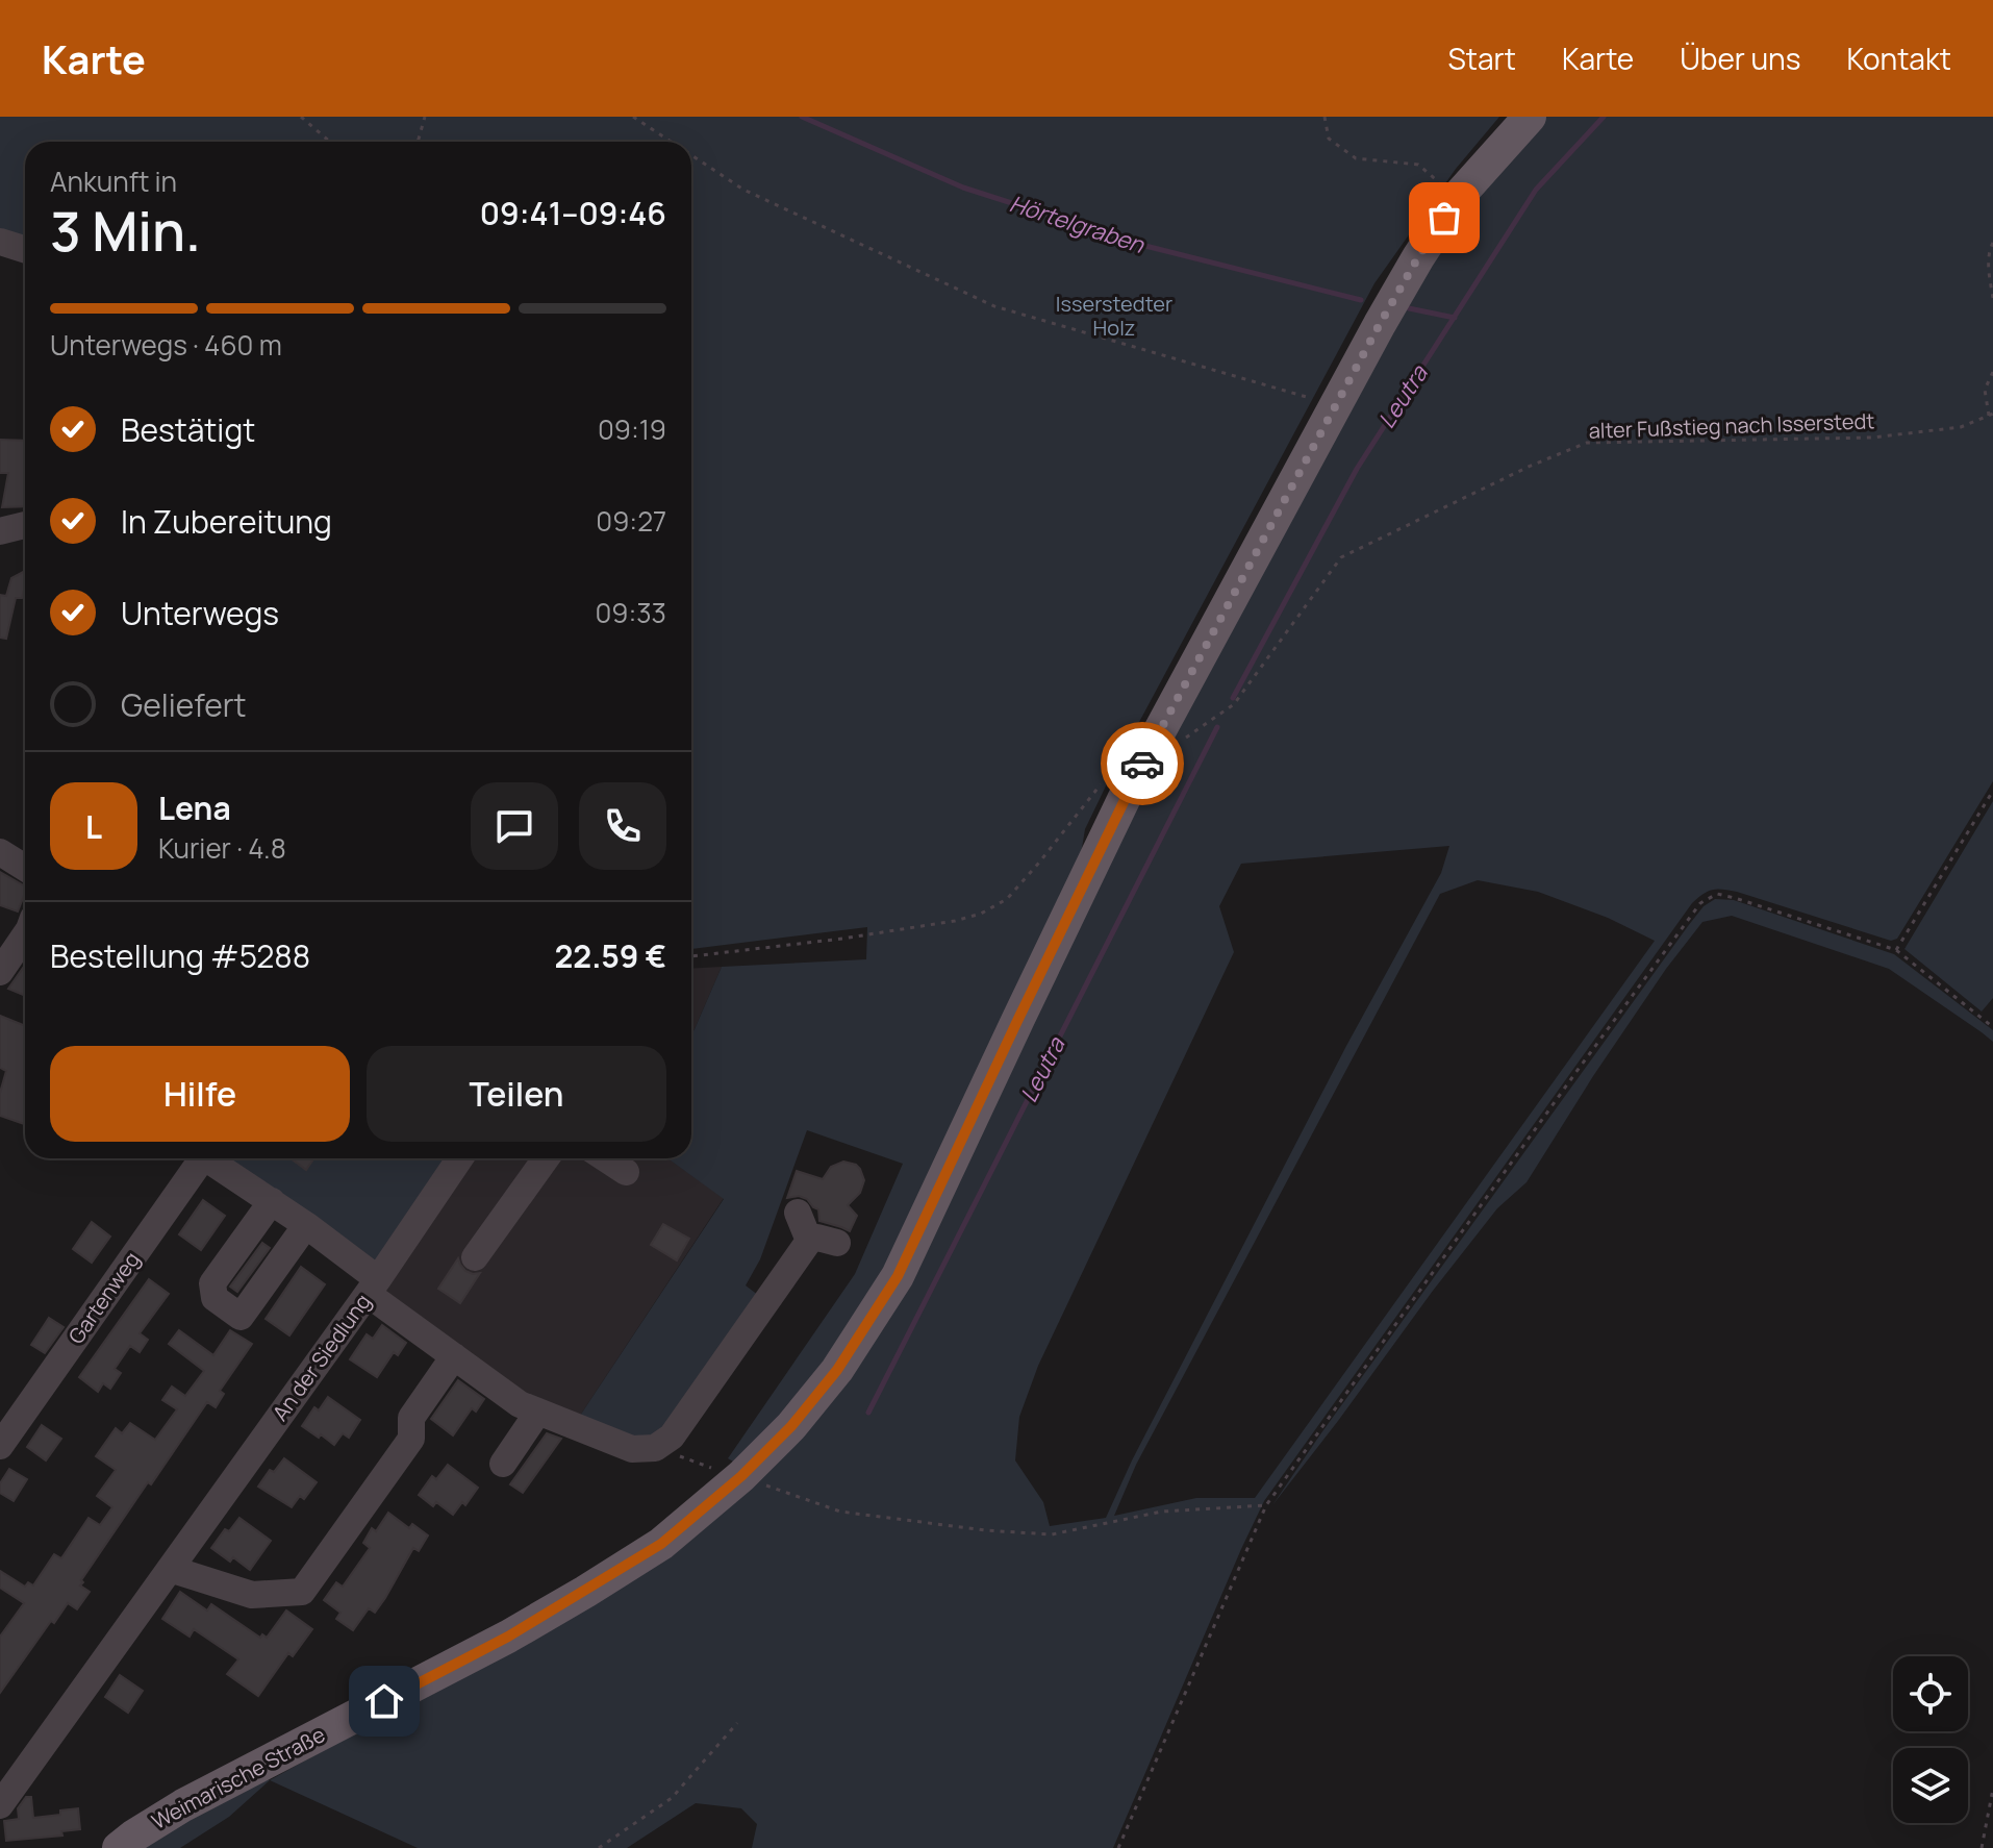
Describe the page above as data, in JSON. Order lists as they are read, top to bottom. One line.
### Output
{"streets":{"main road":["Weimarische Straße"],"street":["Gartenweg","An der Siedlung"],"path":["alter Fußstieg nach Isserstedt"]},"water":["Hörtelgraben","Leutra"],"parks":["Isserstedter Holz"],"page":{"header":"Karte","nav":["Start","Karte","Über uns","Kontakt"],"heading":["3 Min.","Ankunft in","09:41–09:46"],"panel":["Lena","Kurier · 4.8","Bestellung #5288","22.59 €"],"bar":"Unterwegs · 460 m","list":[["Bestätigt","09:19"],["In Zubereitung","09:27"],["Unterwegs","09:33"],"Geliefert"],"round":"L","buttons":["Hilfe","Teilen"]}}
